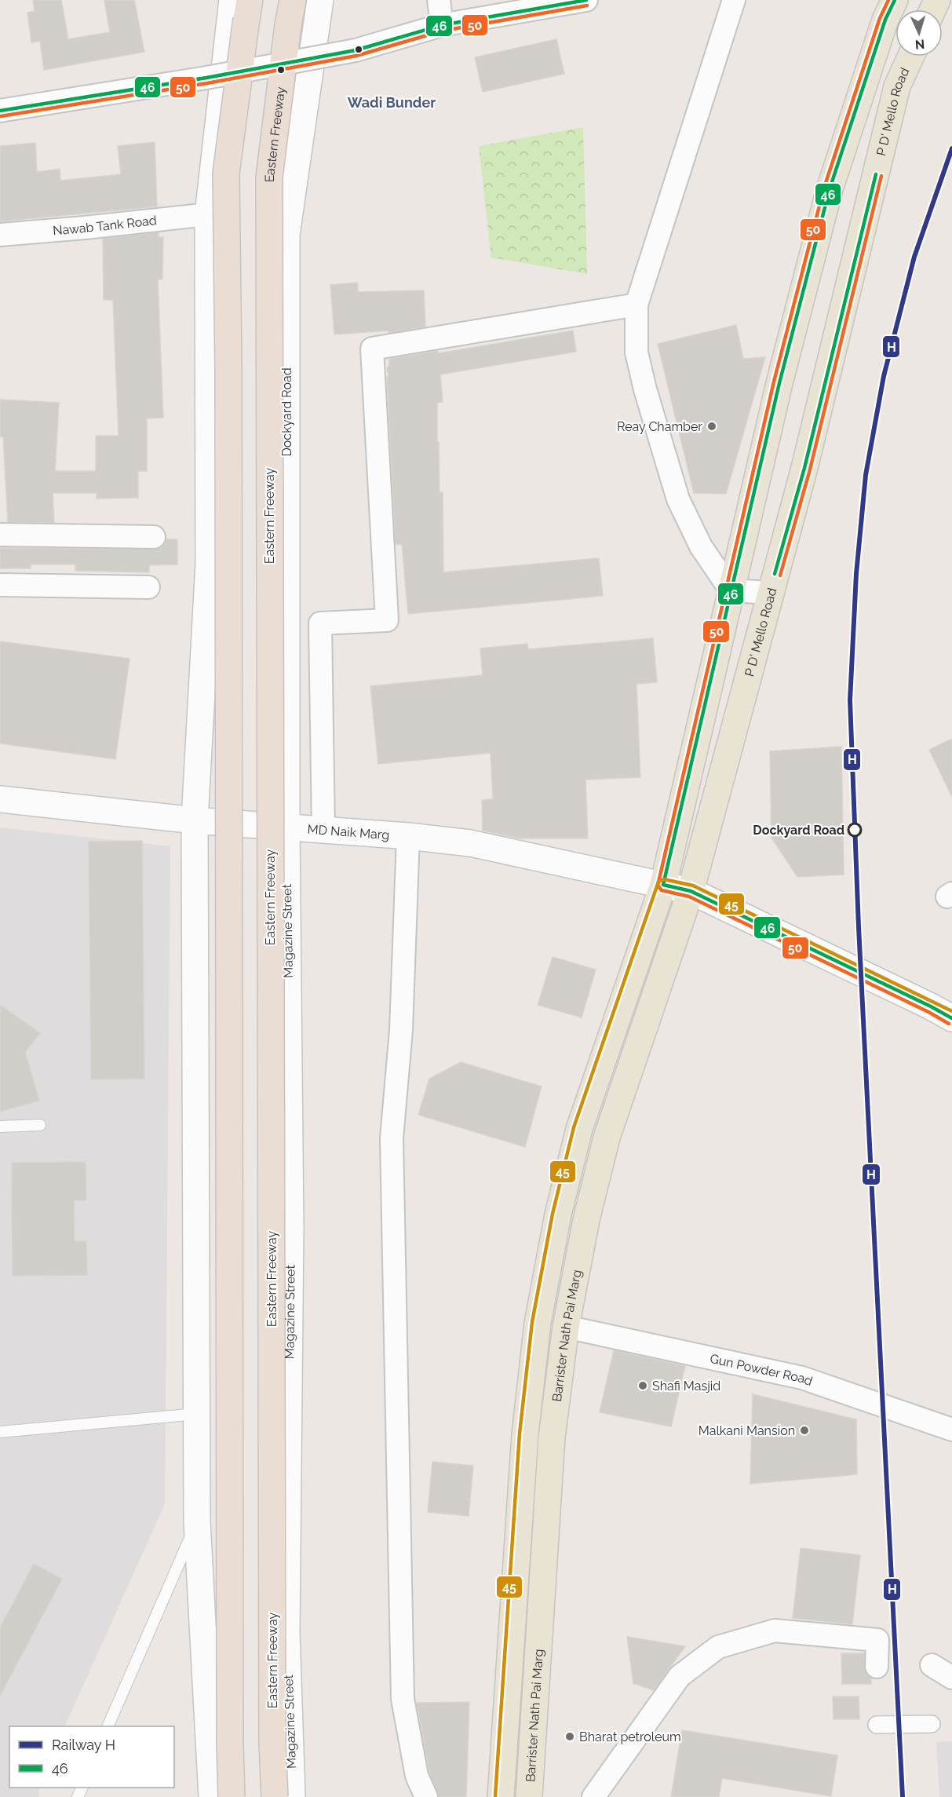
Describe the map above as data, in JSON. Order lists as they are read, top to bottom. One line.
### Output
{"streets":{"highway":["Eastern Freeway"],"main road":["P D' Mello Road","Barrister Nath Pai Marg"],"street":["Nawab Tank Road","Dockyard Road","MD Naik Marg","Magazine Street","Gun Powder Road"]},"crossings":[["P D' Mello Road","MD Naik Marg"],["P D' Mello Road","Barrister Nath Pai Marg"],["Dockyard Road","MD Naik Marg"],["Dockyard Road","Magazine Street"],["MD Naik Marg","Magazine Street"],["MD Naik Marg","Barrister Nath Pai Marg"],["Barrister Nath Pai Marg","Gun Powder Road"]],"districts":["Wadi Bunder"],"places":["Reay Chamber","Dockyard Road","Shafi Masjid","Malkani Mansion","Bharat petroleum"],"lines":["transit line 46","transit line 50","rail line H","transit line 45"],"legend":["Railway H","46"],"north":"bottom"}
